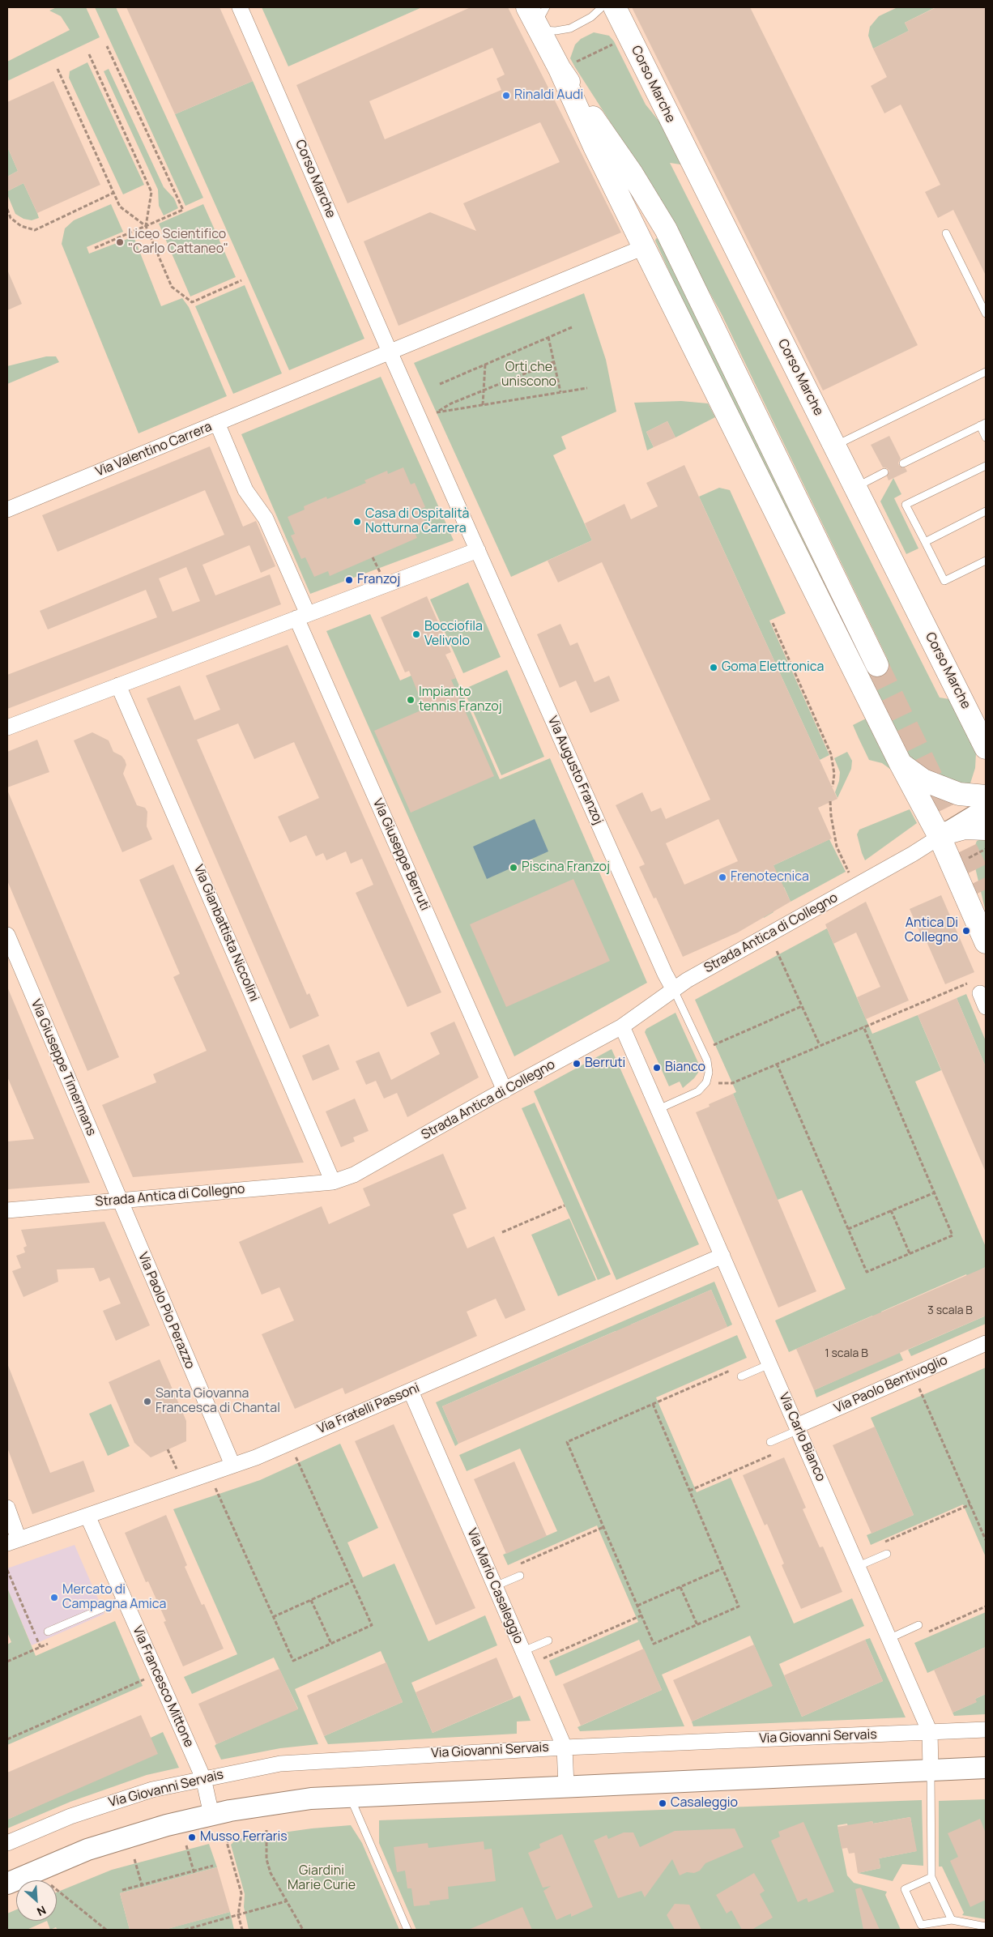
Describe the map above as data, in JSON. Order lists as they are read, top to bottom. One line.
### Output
{"streets":{"main road":["Corso Marche"],"street":["Via Valentino Carrera","Via Augusto Franzoj","Via Giuseppe Berruti","Via Gianbattista Niccolini","Strada Antica di Collegno","Via Giuseppe Timermans","Via Paolo Pio Perazzo","Via Paolo Bentivoglio","Via Fratelli Passoni","Via Carlo Bianco","Via Mario Casaleggio","Via Francesco Mittone","Via Giovanni Servais"]},"crossings":[["Corso Marche","Via Augusto Franzoj"],["Via Valentino Carrera","Via Giuseppe Berruti"],["Via Augusto Franzoj","Strada Antica di Collegno"],["Via Giuseppe Berruti","Strada Antica di Collegno"],["Via Gianbattista Niccolini","Strada Antica di Collegno"],["Strada Antica di Collegno","Via Giuseppe Timermans"],["Strada Antica di Collegno","Via Paolo Pio Perazzo"],["Strada Antica di Collegno","Via Carlo Bianco"],["Via Giuseppe Timermans","Via Paolo Pio Perazzo"],["Via Paolo Pio Perazzo","Via Fratelli Passoni"],["Via Paolo Bentivoglio","Via Carlo Bianco"],["Via Fratelli Passoni","Via Carlo Bianco"],["Via Fratelli Passoni","Via Mario Casaleggio"],["Via Fratelli Passoni","Via Francesco Mittone"],["Via Carlo Bianco","Via Giovanni Servais"],["Via Mario Casaleggio","Via Giovanni Servais"],["Via Francesco Mittone","Via Giovanni Servais"]],"parks":["Orti che uniscono","Giardini Marie Curie"],"places":["Rinaldi Audi","Liceo Scientifico \"Carlo Cattaneo\"","Casa di Ospitalità Notturna Carrera","Franzoj","Bocciofila Velivolo","Goma Elettronica","Impianto tennis Franzoj","Piscina Franzoj","Frenotecnica","Antica Di Collegno","Berruti","Bianco","Santa Giovanna Francesca di Chantal","Mercato di Campagna Amica","Casaleggio","Musso Ferraris"],"house_numbers":["3 scala B","1 scala B"],"north":"bottom right"}
